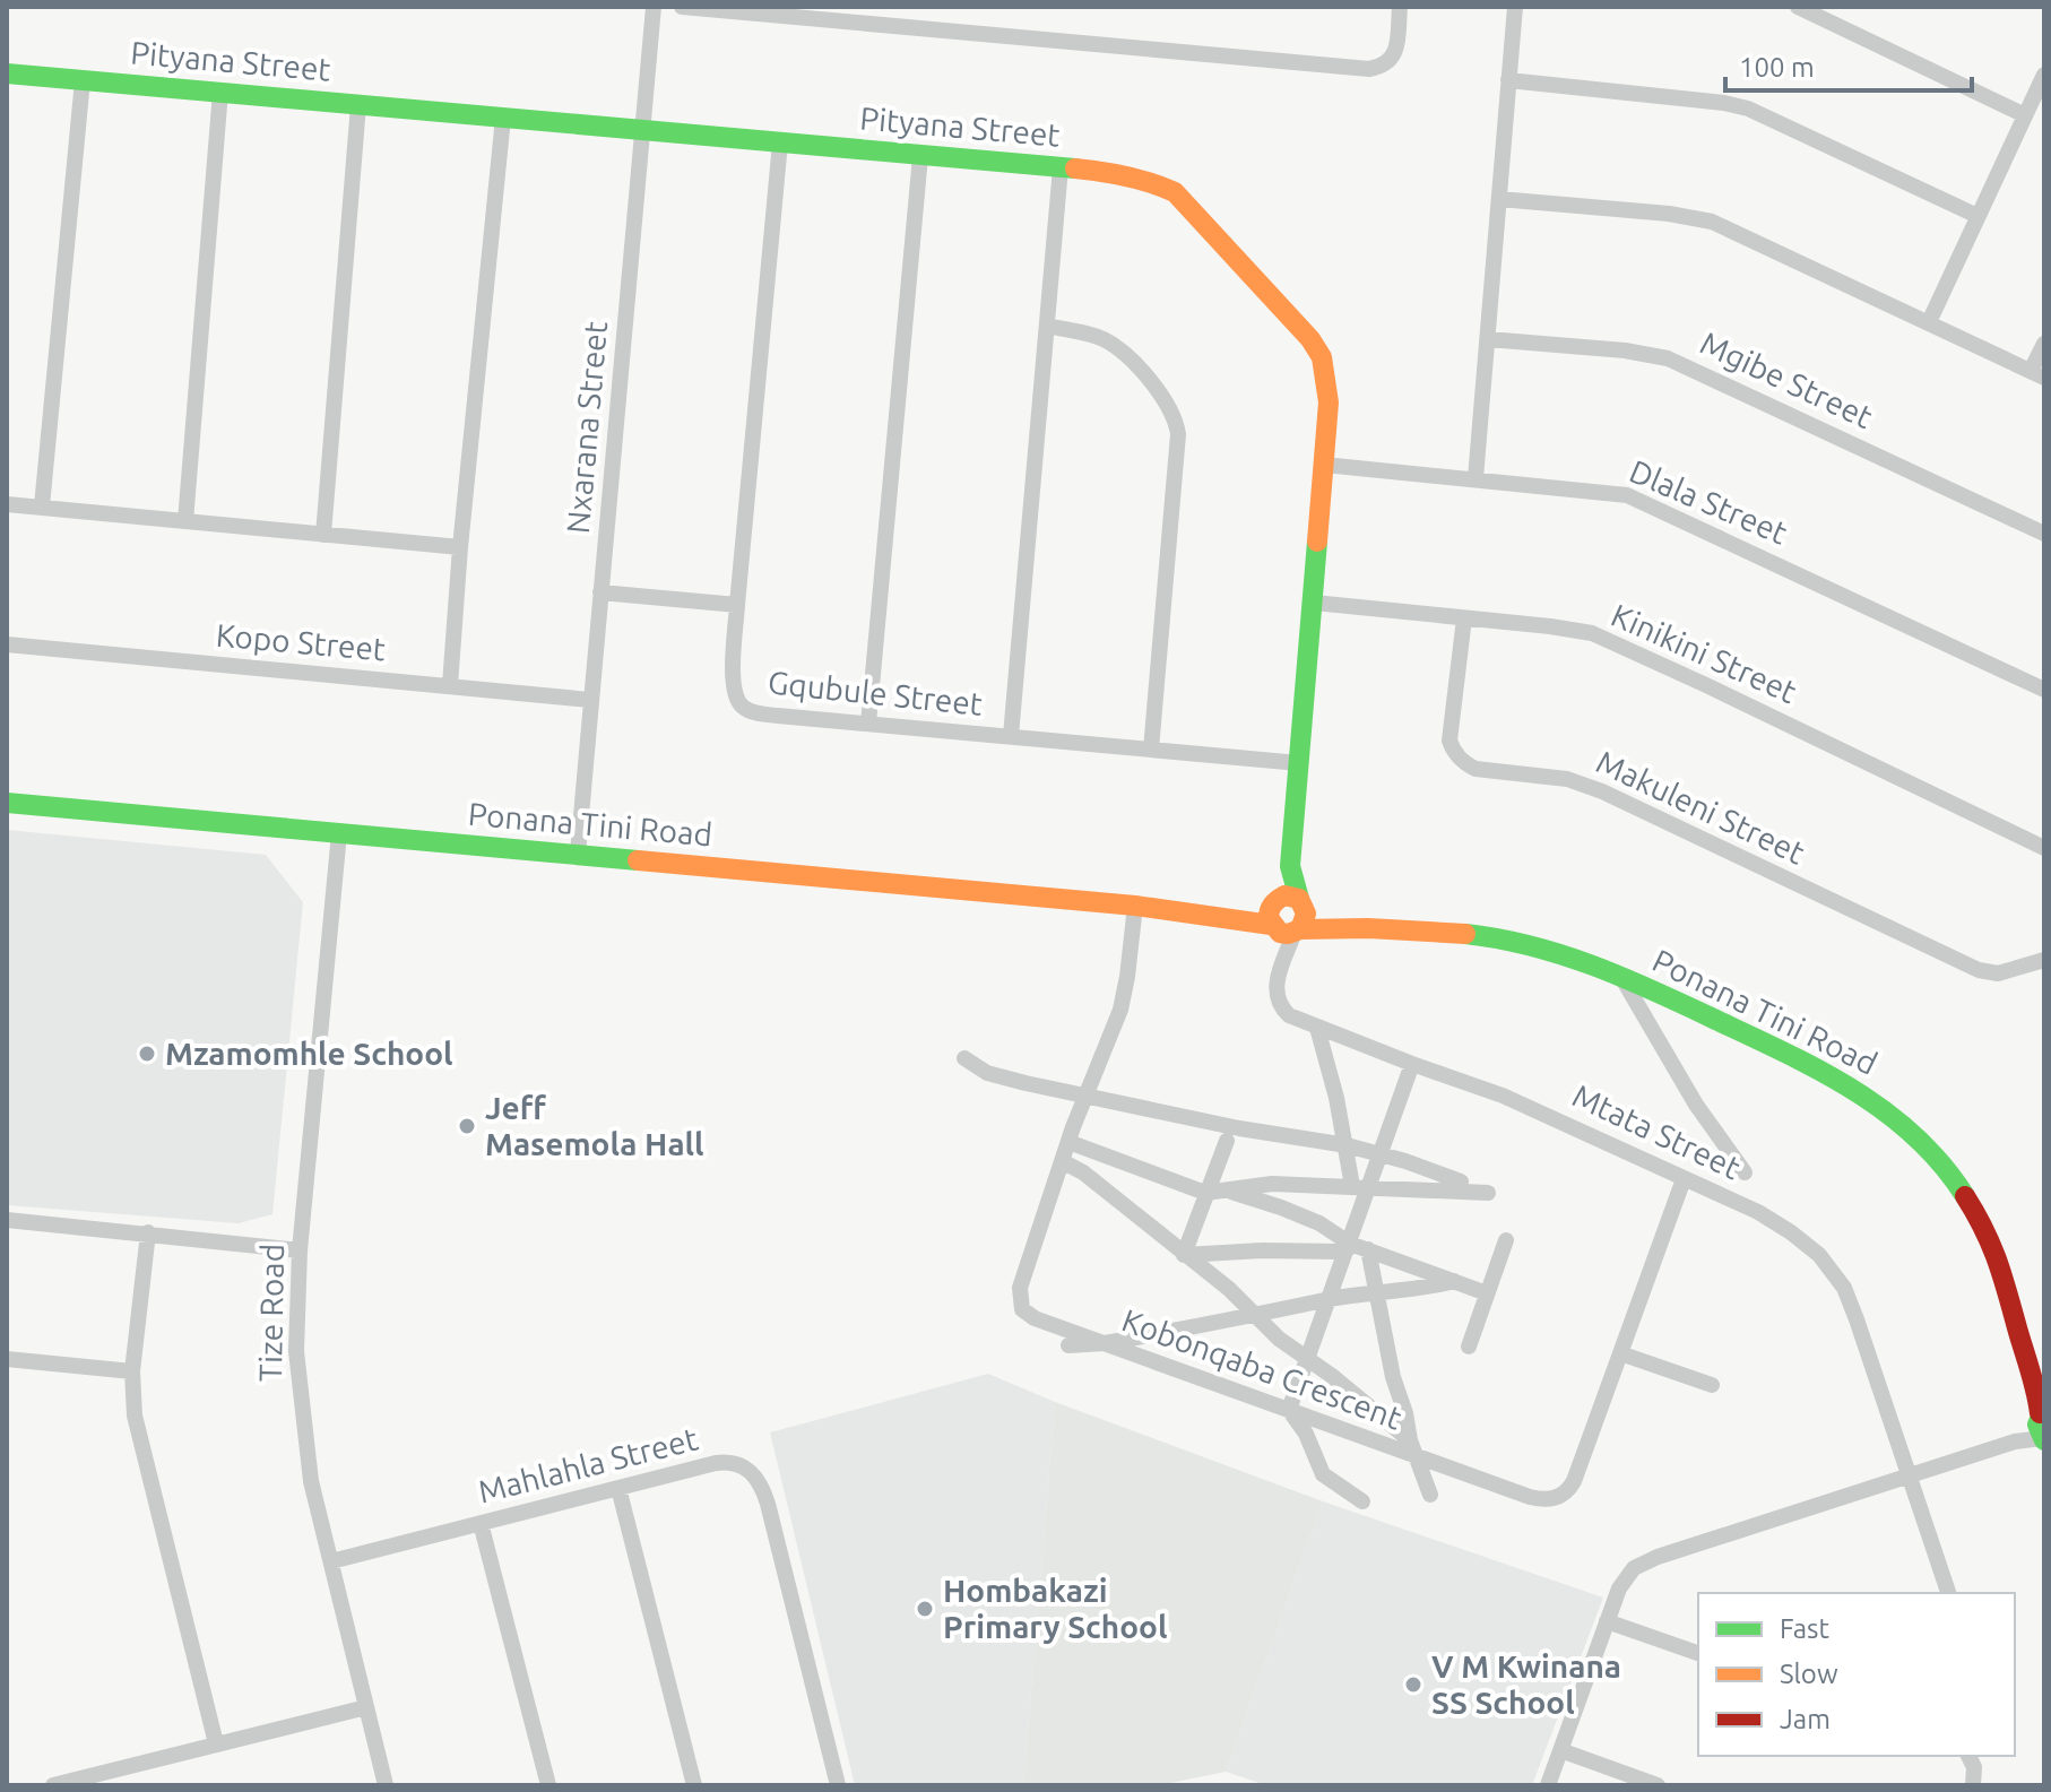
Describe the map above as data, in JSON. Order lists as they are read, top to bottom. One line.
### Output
{"streets":{"street":["Pityana Street","Mgibe Street","Nxarana Street","Dlala Street","Kopo Street","Kinikini Street","Gqubule Street","Makuleni Street","Ponana Tini Road","Mtata Street","Tize Road","Kobonqaba Crescent","Mahlahla Street"]},"crossings":[["Pityana Street","Nxarana Street"],["Pityana Street","Dlala Street"],["Pityana Street","Kinikini Street"],["Pityana Street","Gqubule Street"],["Pityana Street","Ponana Tini Road"],["Pityana Street","Mtata Street"],["Nxarana Street","Kopo Street"],["Nxarana Street","Ponana Tini Road"],["Kinikini Street","Makuleni Street"],["Ponana Tini Road","Mtata Street"],["Ponana Tini Road","Tize Road"],["Ponana Tini Road","Kobonqaba Crescent"],["Mtata Street","Kobonqaba Crescent"],["Tize Road","Mahlahla Street"]],"places":["Mzamomhle School","Jeff Masemola Hall","Hombakazi Primary School","V M Kwinana SS School"],"legend":["Fast","Slow","Jam"],"scale_bar":"100 m"}
